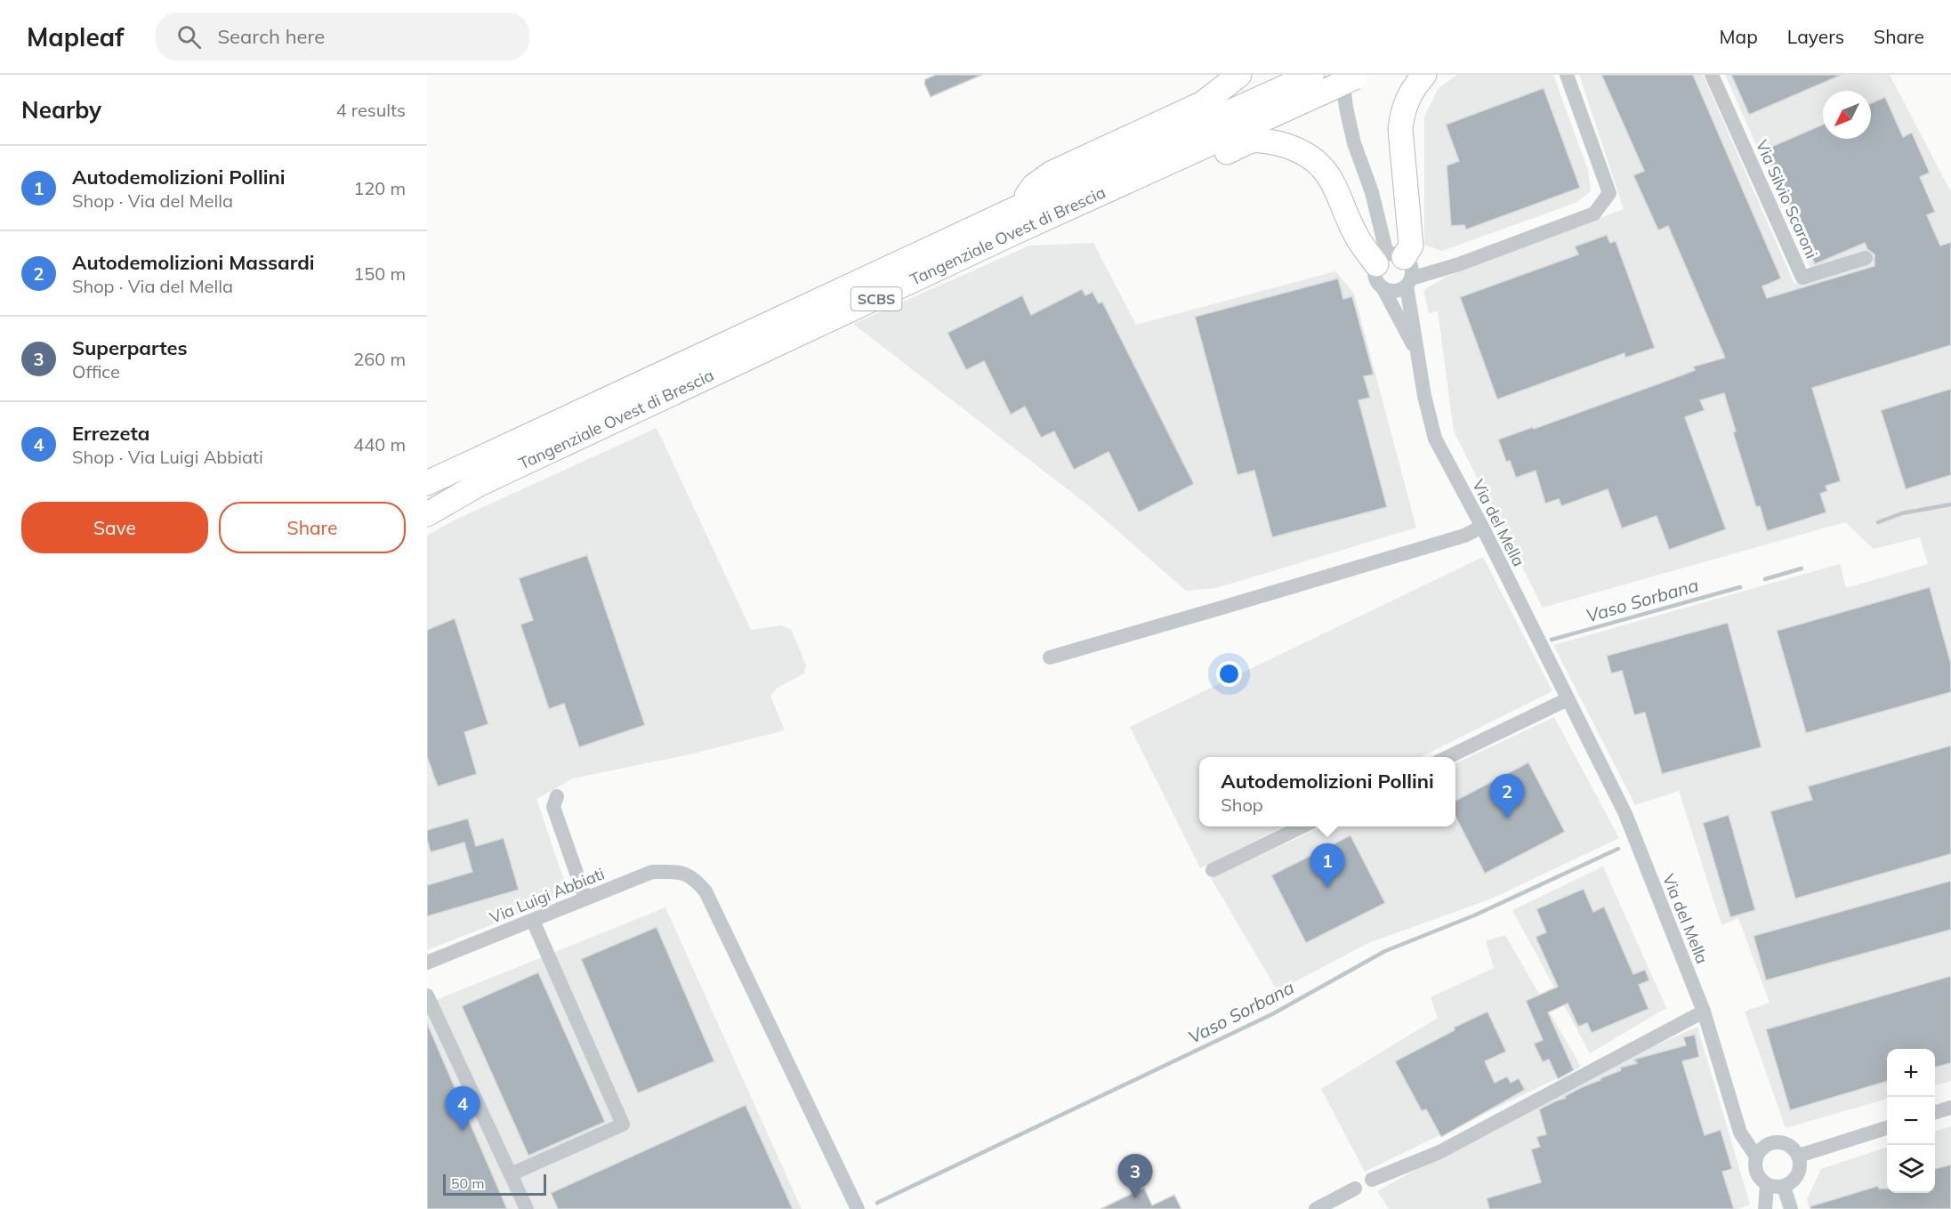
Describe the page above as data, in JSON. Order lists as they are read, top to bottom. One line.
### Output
{"streets":{"main road":["Tangenziale Ovest di Brescia","SCBS"],"street":["Via Silvio Scaroni","Via del Mella","Via Luigi Abbiati"]},"crossings":[["Tangenziale Ovest di Brescia","Via del Mella"]],"water":["Vaso Sorbana"],"scale_bar":"50 m","north":"bottom left","page":{"header":"Mapleaf","search":"Search here","nav":["Map","Layers","Share"],"heading":["Nearby","4 results"],"list":[{"mark":"1","name":"Autodemolizioni Pollini","note":"Shop · Via del Mella","value":"120 m"},{"mark":"2","name":"Autodemolizioni Massardi","note":"Shop · Via del Mella","value":"150 m"},{"mark":"3","name":"Superpartes","note":"Office","value":"260 m"},{"mark":"4","name":"Errezeta","note":"Shop · Via Luigi Abbiati","value":"440 m"}],"buttons":["Save","Share"],"popup":["Autodemolizioni Pollini","Shop"],"pins":["2","1","4","3"],"map_buttons":["+","−"],"scale":"50 m"}}
